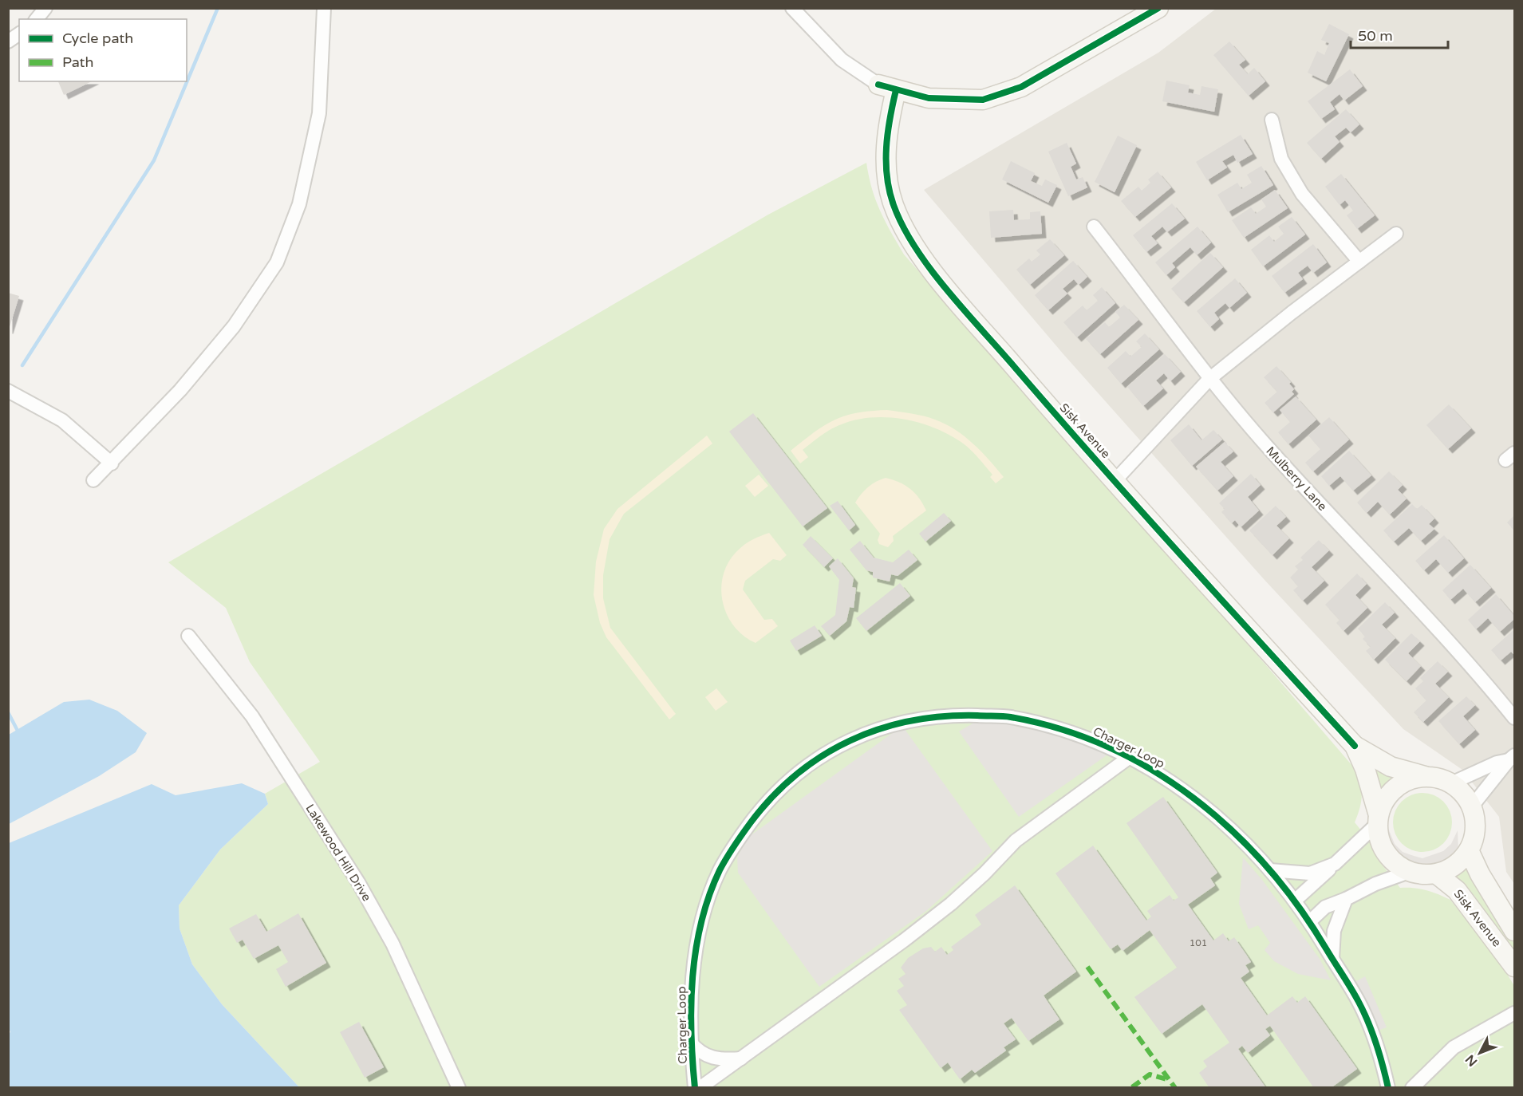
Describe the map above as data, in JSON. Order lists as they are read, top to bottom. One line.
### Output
{"streets":{"street":["Sisk Avenue","Mulberry Lane","Charger Loop","Lakewood Hill Drive"]},"house_numbers":["101"],"legend":["Cycle path","Path"],"scale_bar":"50 m","north":"bottom left"}
